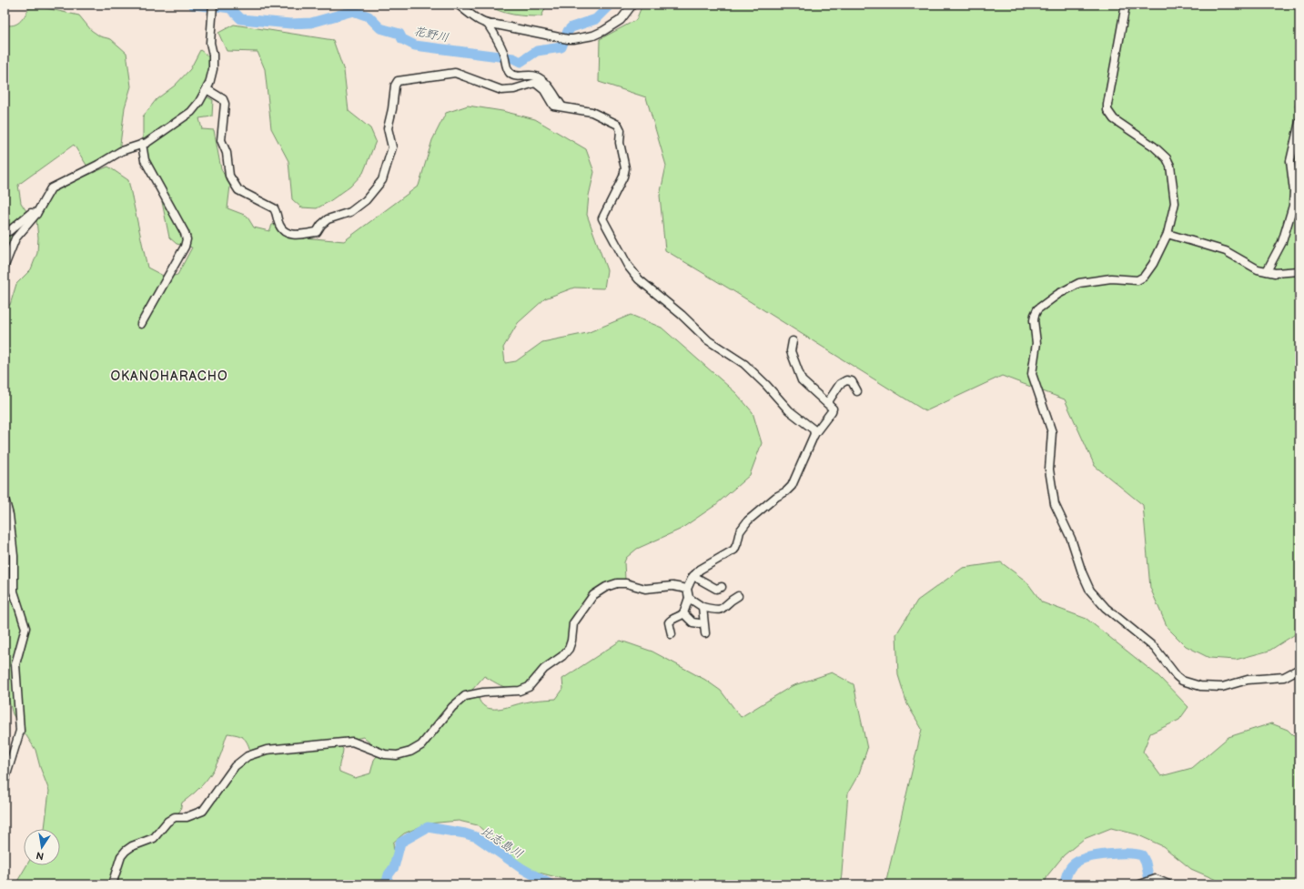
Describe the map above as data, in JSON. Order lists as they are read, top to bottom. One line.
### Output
{"districts":["OKANOHARACHO"],"water":["花野川","比志島川"],"north":"bottom"}
